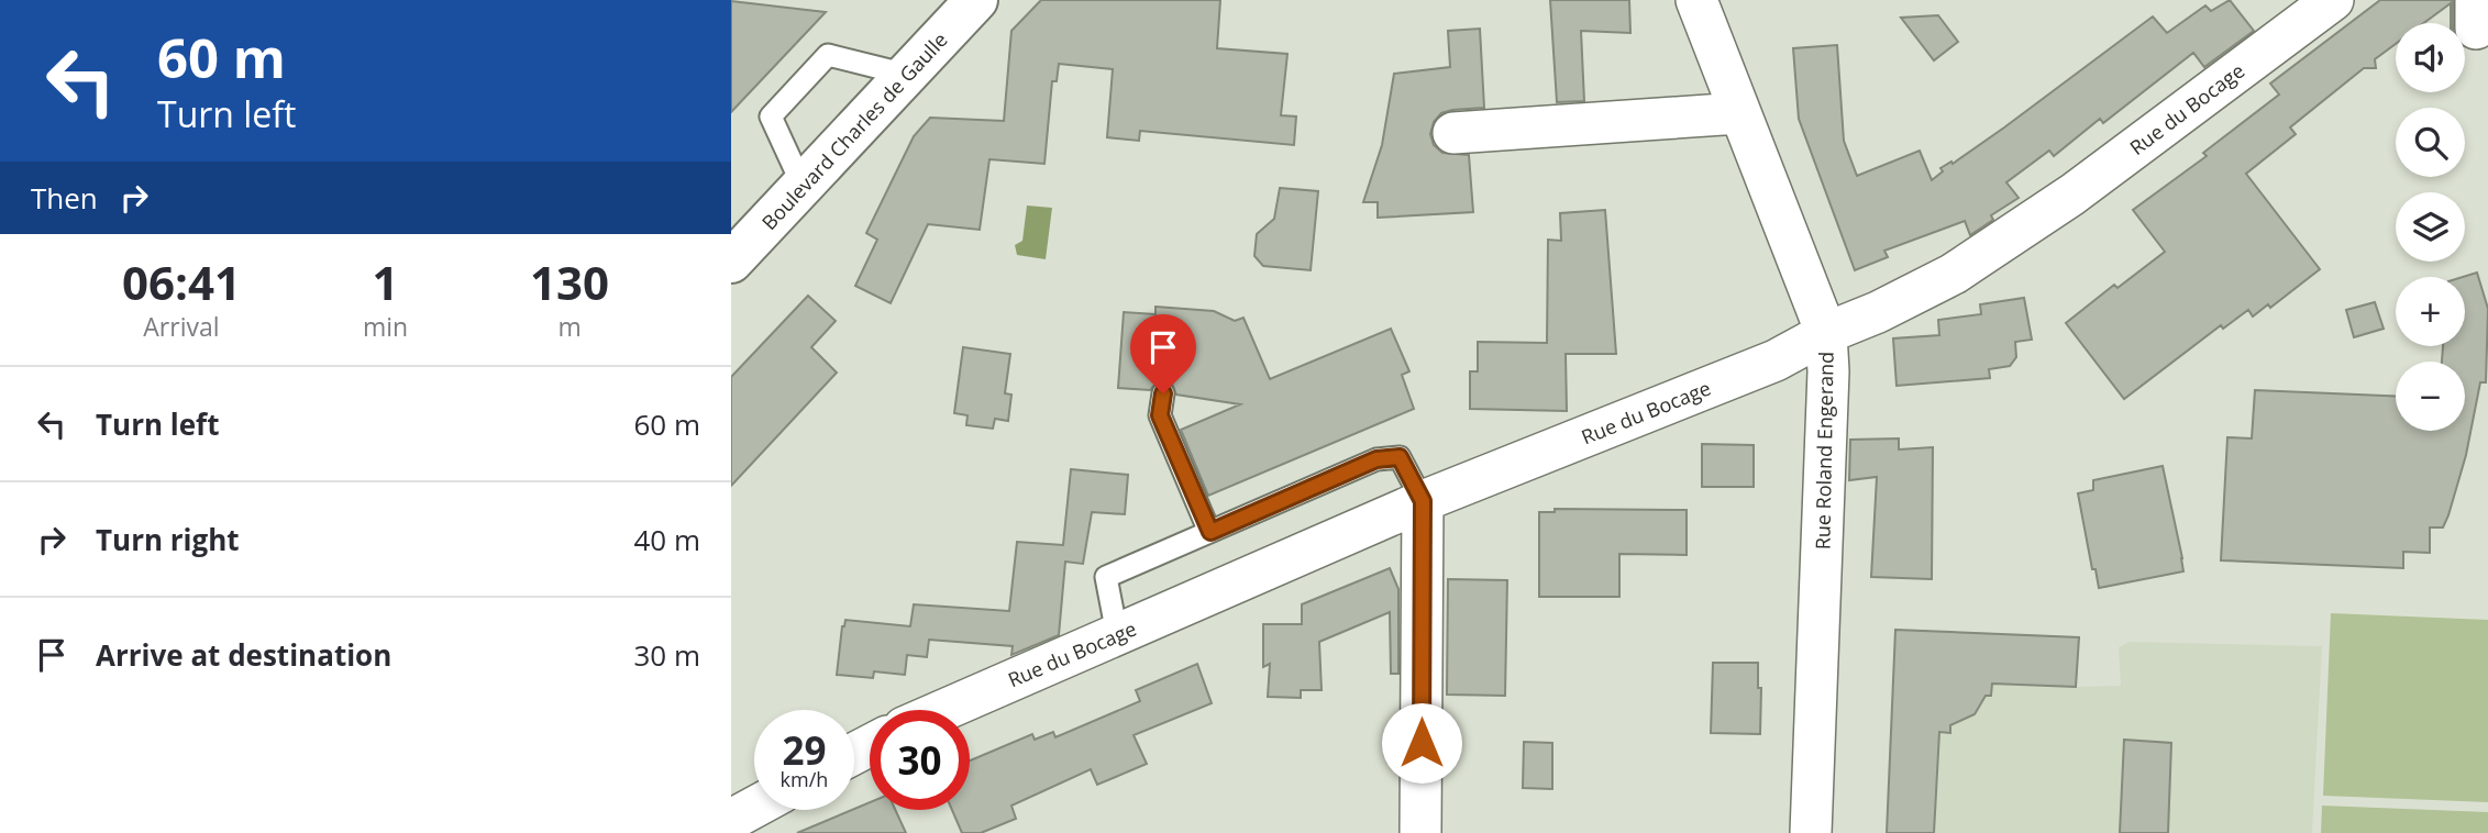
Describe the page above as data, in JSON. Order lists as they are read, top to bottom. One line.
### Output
{"streets":{"main road":["Boulevard Charles de Gaulle"],"street":["Rue du Bocage","Rue Roland Engerand"]},"crossings":[["Rue du Bocage","Rue Roland Engerand"]],"page":{"turn":["60 m","Turn left"],"map_buttons":["+","−"],"then":"Then","eta":["06:41","Arrival","1","min","130","m"],"list":[{"name":"Turn left","value":"60 m"},{"name":"Turn right","value":"40 m"},{"name":"Arrive at destination","value":"30 m"}],"speed":"29 km/h","limit":"30"}}
